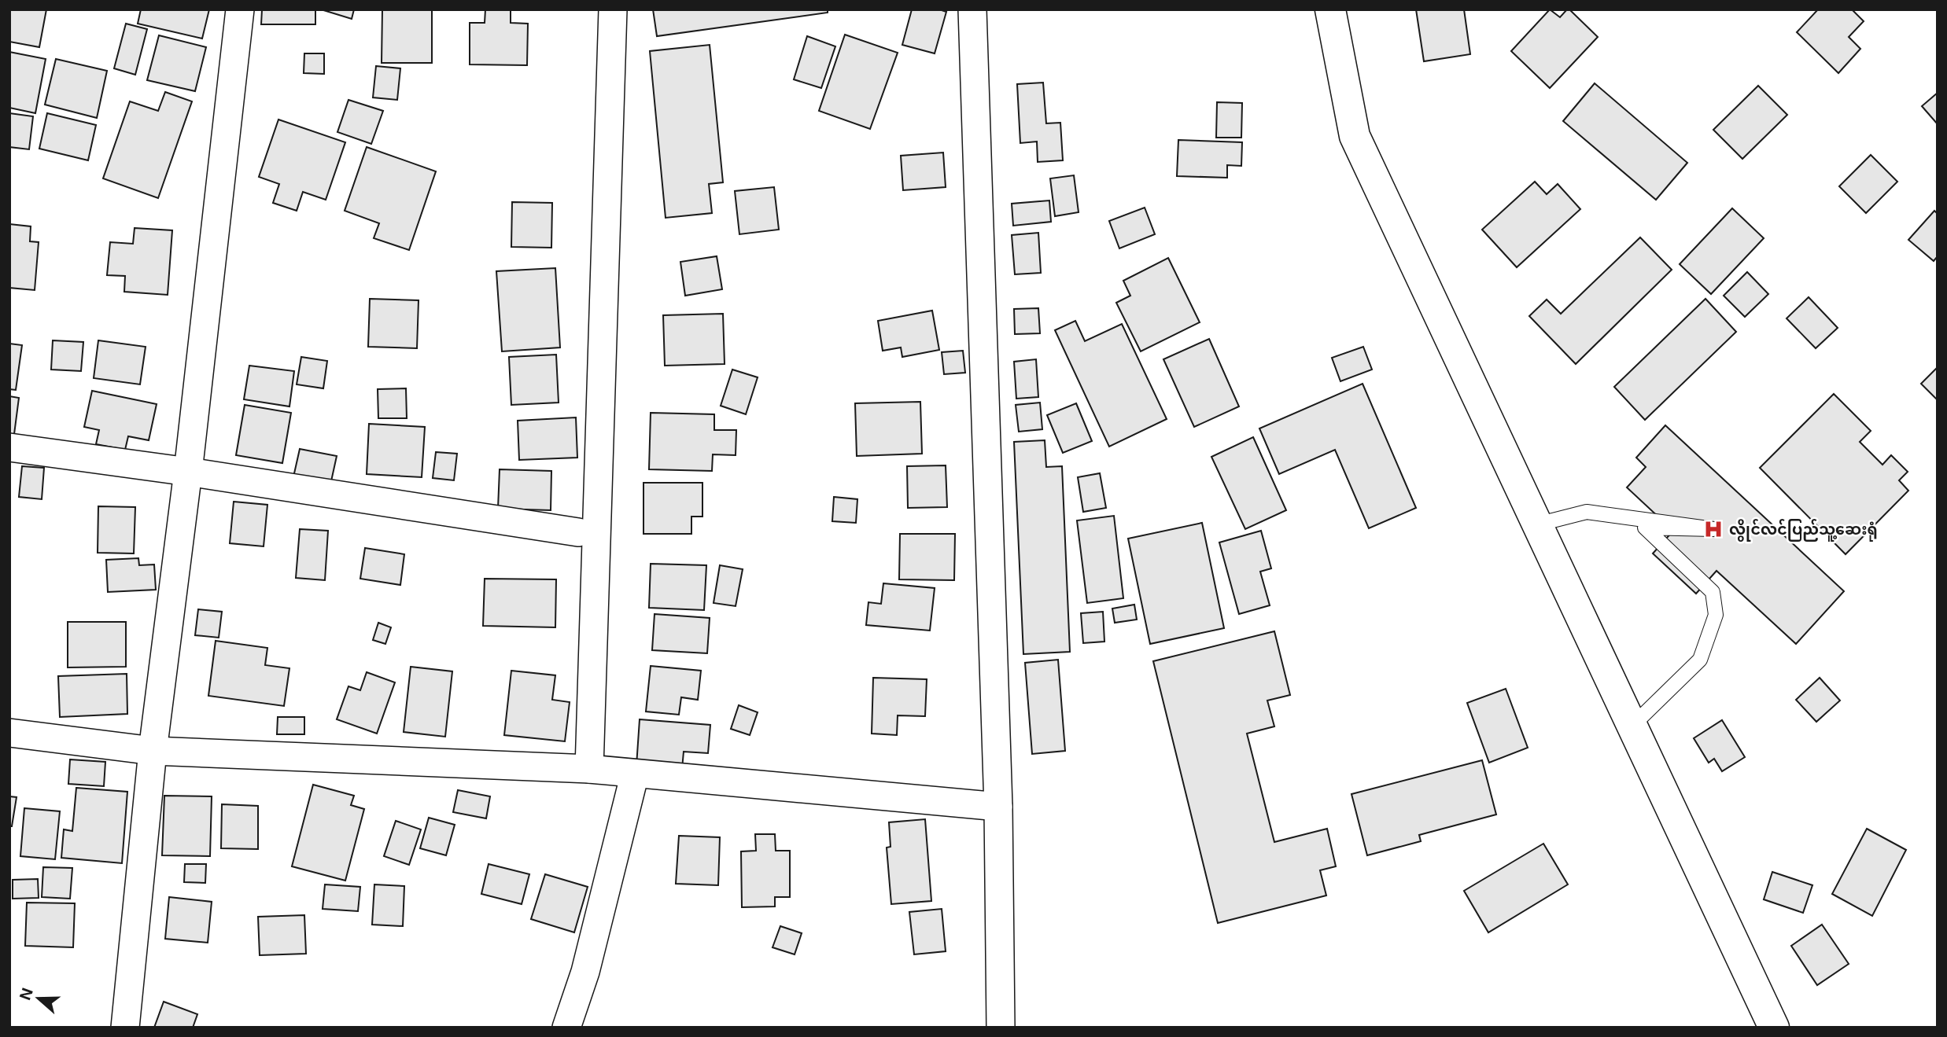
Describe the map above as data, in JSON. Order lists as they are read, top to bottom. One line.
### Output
{"places":{"hospital":["လွိုင်လင်ပြည်သူ့ဆေးရုံ"]},"north":"left"}
